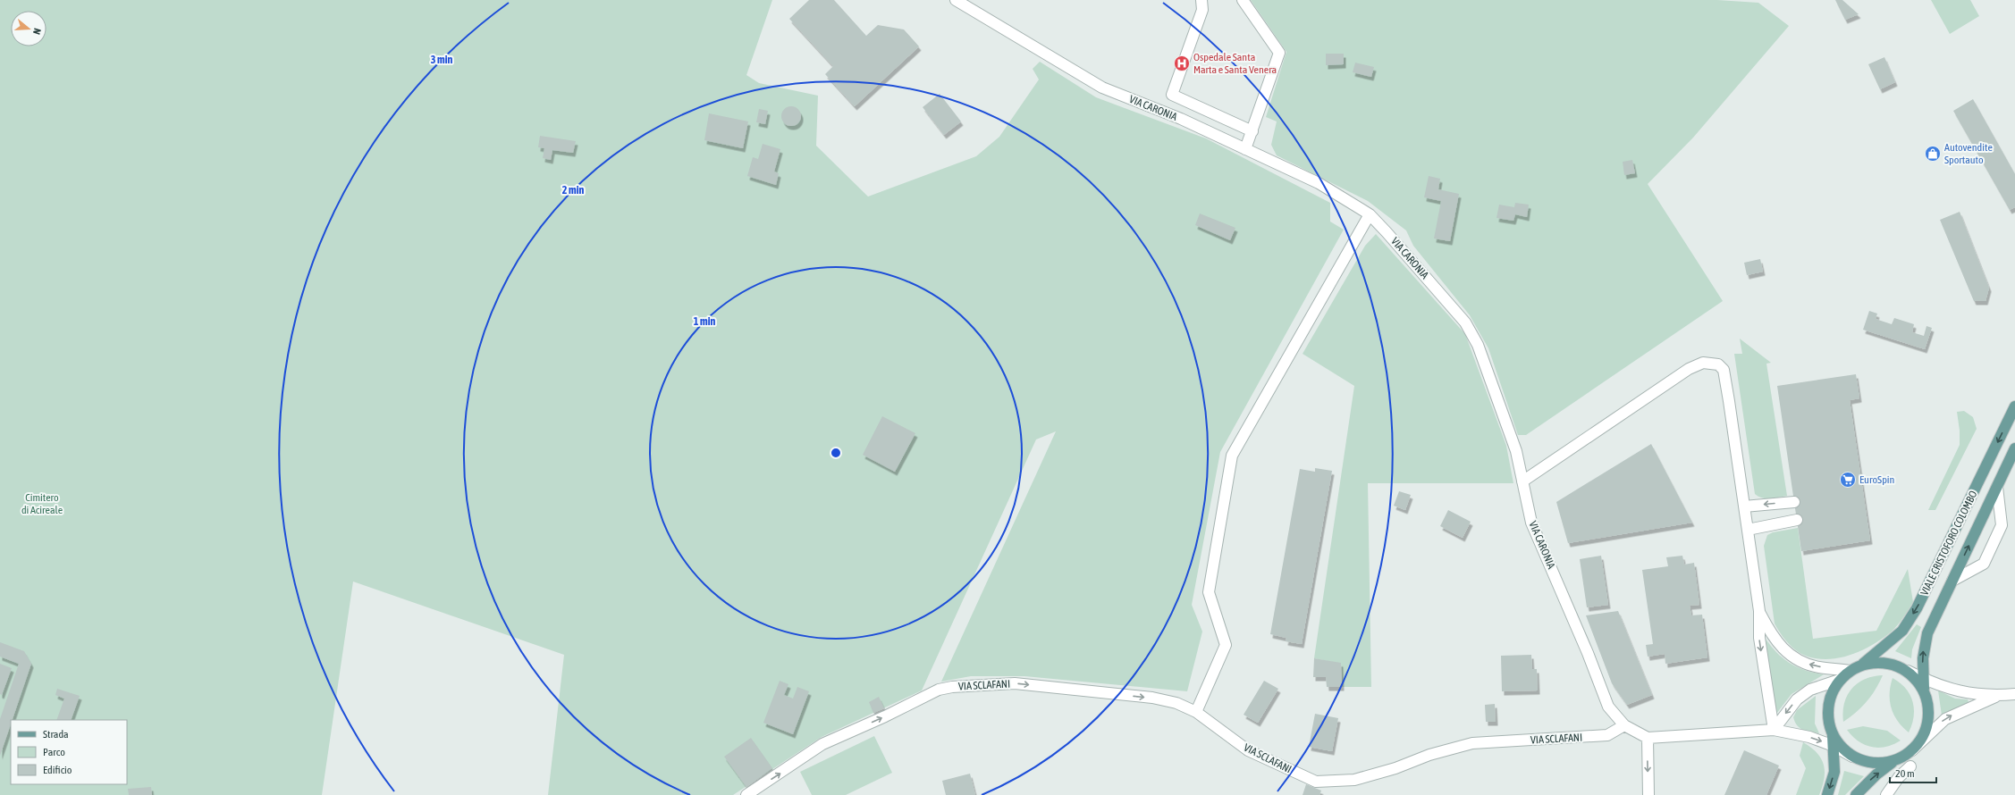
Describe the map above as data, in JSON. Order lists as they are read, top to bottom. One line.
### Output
{"streets":{"main road":["VIALE CRISTOFORO COLOMBO"],"street":["VIA CARONIA","VIA SCLAFANI"]},"crossings":[["VIA CARONIA","VIA SCLAFANI"]],"one_way":["VIA SCLAFANI"],"parks":["Cimitero di Acireale"],"places":{"hospital":["Ospedale Santa Marta e Santa Venera"],"shop":["Autovendite Sportauto"],"supermarket":["EuroSpin"]},"legend":["Strada","Parco","Edificio"],"scale_bar":"20 m","north":"right","rings":["3 min","2 min","1 min"]}
